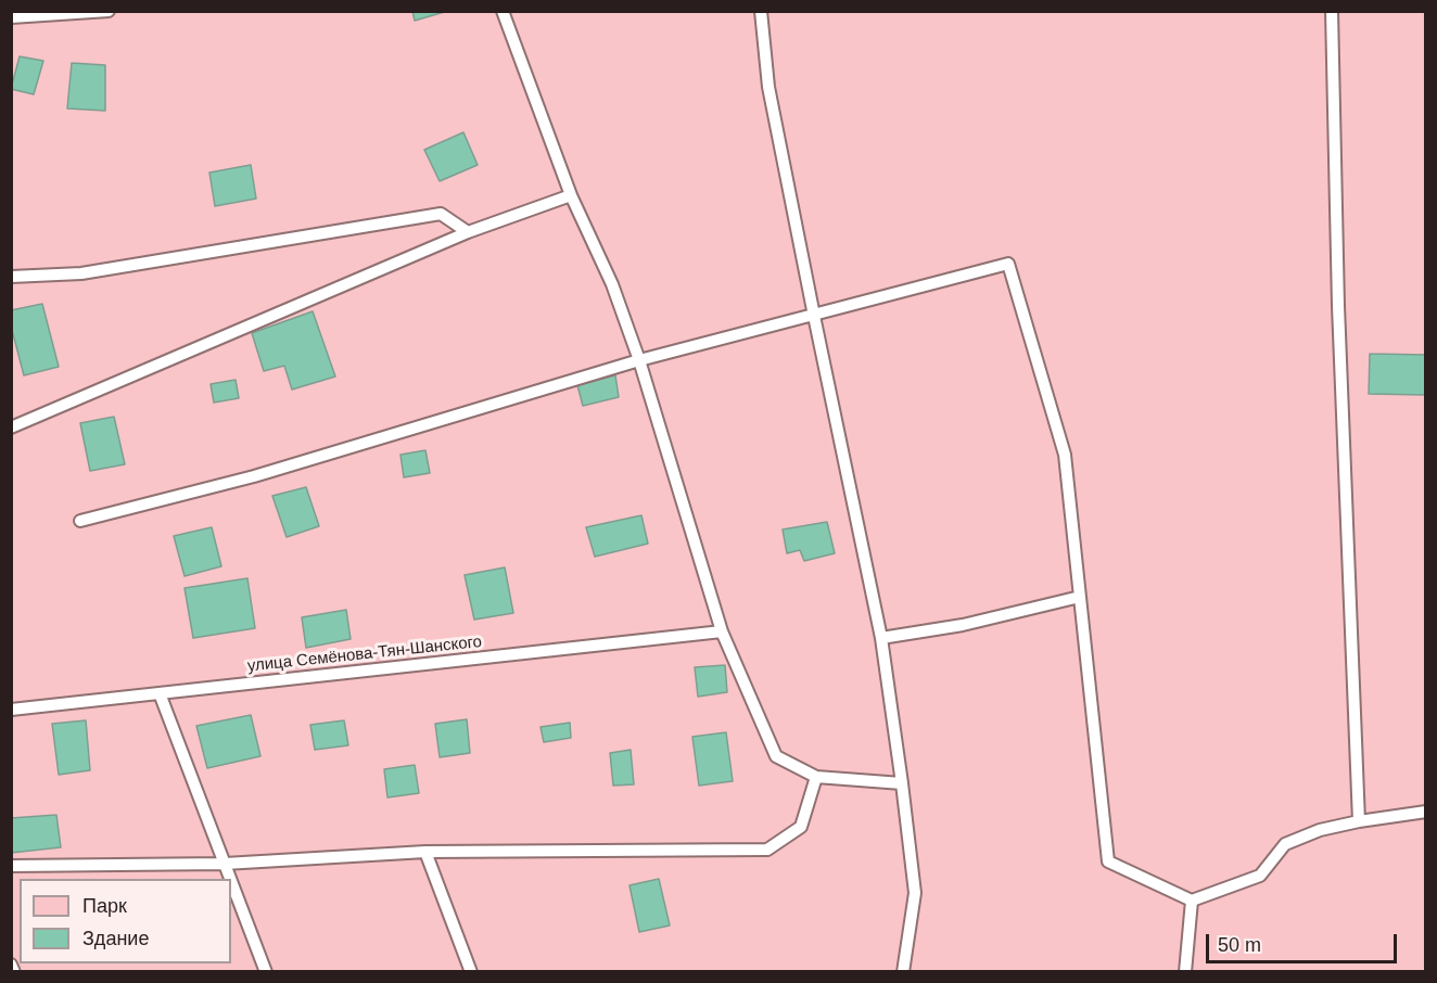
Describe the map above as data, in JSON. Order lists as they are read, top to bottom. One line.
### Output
{"streets":{"lane":["улица Семёнова-Тян-Шанского"]},"legend":["Парк","Здание"],"scale_bar":"50 m"}
